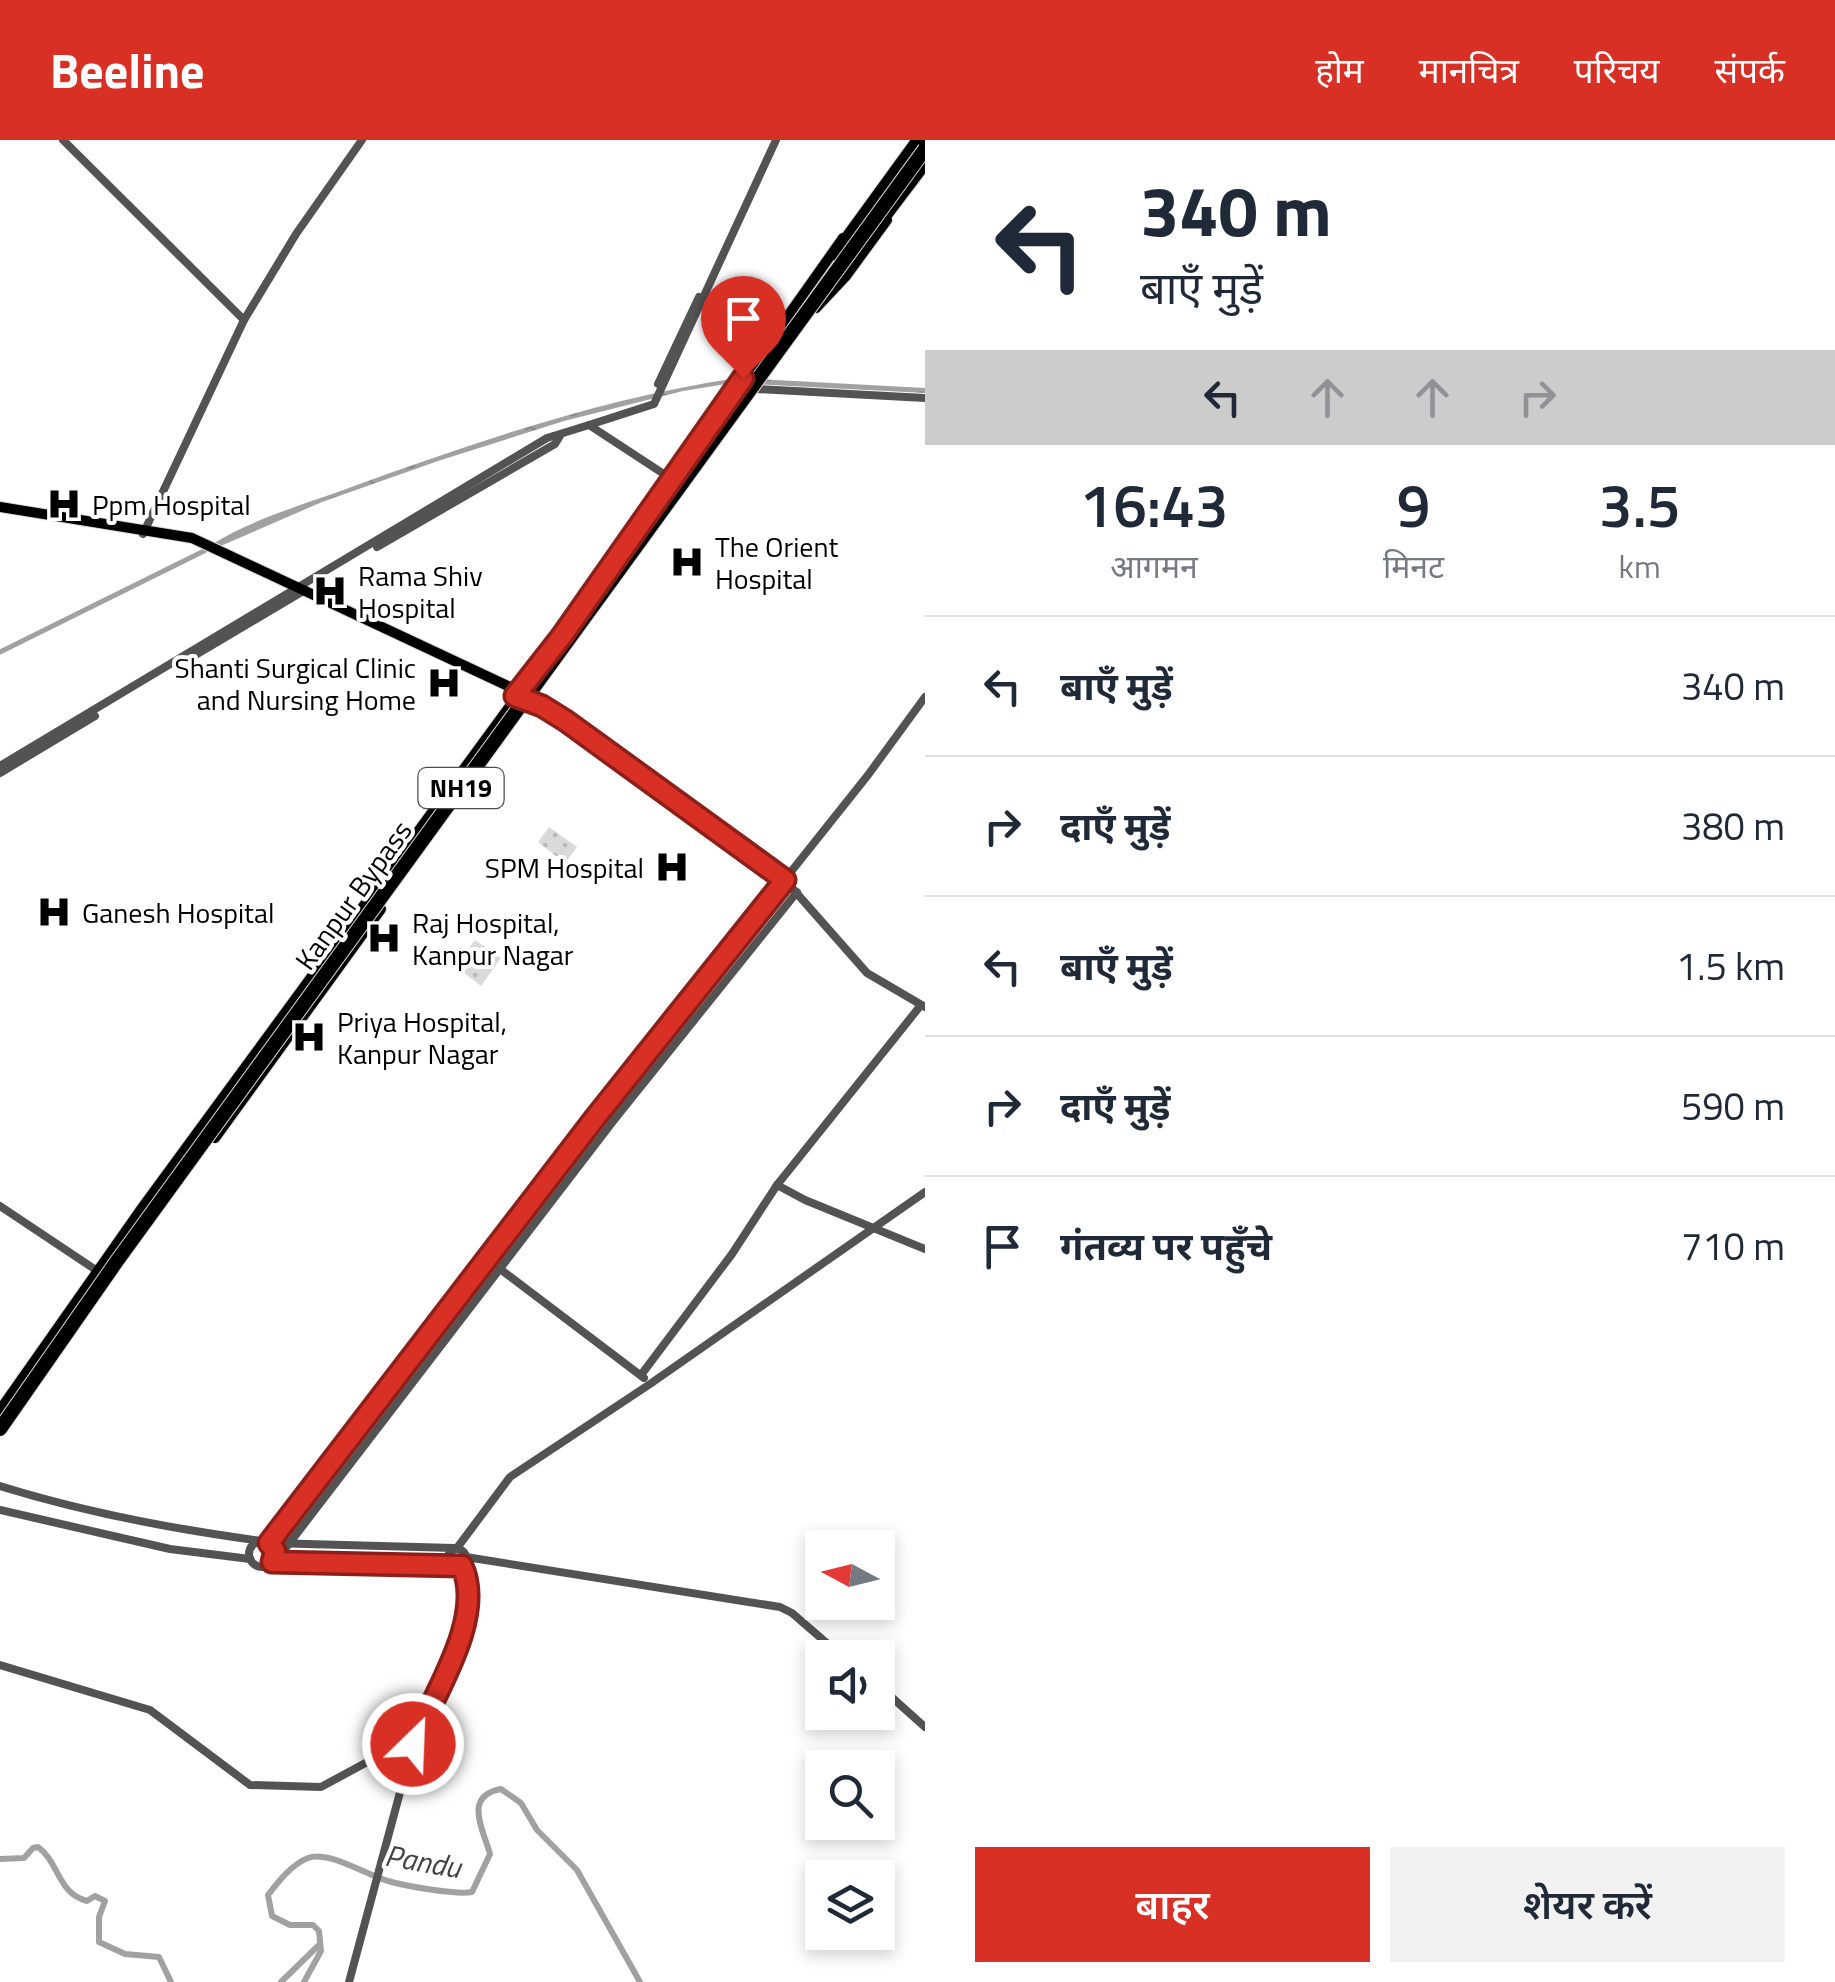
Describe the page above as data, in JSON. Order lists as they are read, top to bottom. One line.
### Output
{"streets":{"highway":["NH19","Kanpur Bypass"]},"water":["Pandu"],"places":{"hospital":["Ppm Hospital","The Orient Hospital","Rama Shiv Hospital","Shanti Surgical Clinic and Nursing Home","SPM Hospital","Ganesh Hospital","Raj Hospital, Kanpur Nagar","Priya Hospital, Kanpur Nagar"]},"north":"left","page":{"header":"Beeline","nav":["होम","मानचित्र","परिचय","संपर्क"],"turn":["340 m","बाएँ मुड़ें"],"eta":["16:43","आगमन","9","मिनट","3.5","km"],"list":[{"name":"बाएँ मुड़ें","value":"340 m"},{"name":"दाएँ मुड़ें","value":"380 m"},{"name":"बाएँ मुड़ें","value":"1.5 km"},{"name":"दाएँ मुड़ें","value":"590 m"},{"name":"गंतव्य पर पहुँचे","value":"710 m"}],"buttons":["बाहर","शेयर करें"]}}
